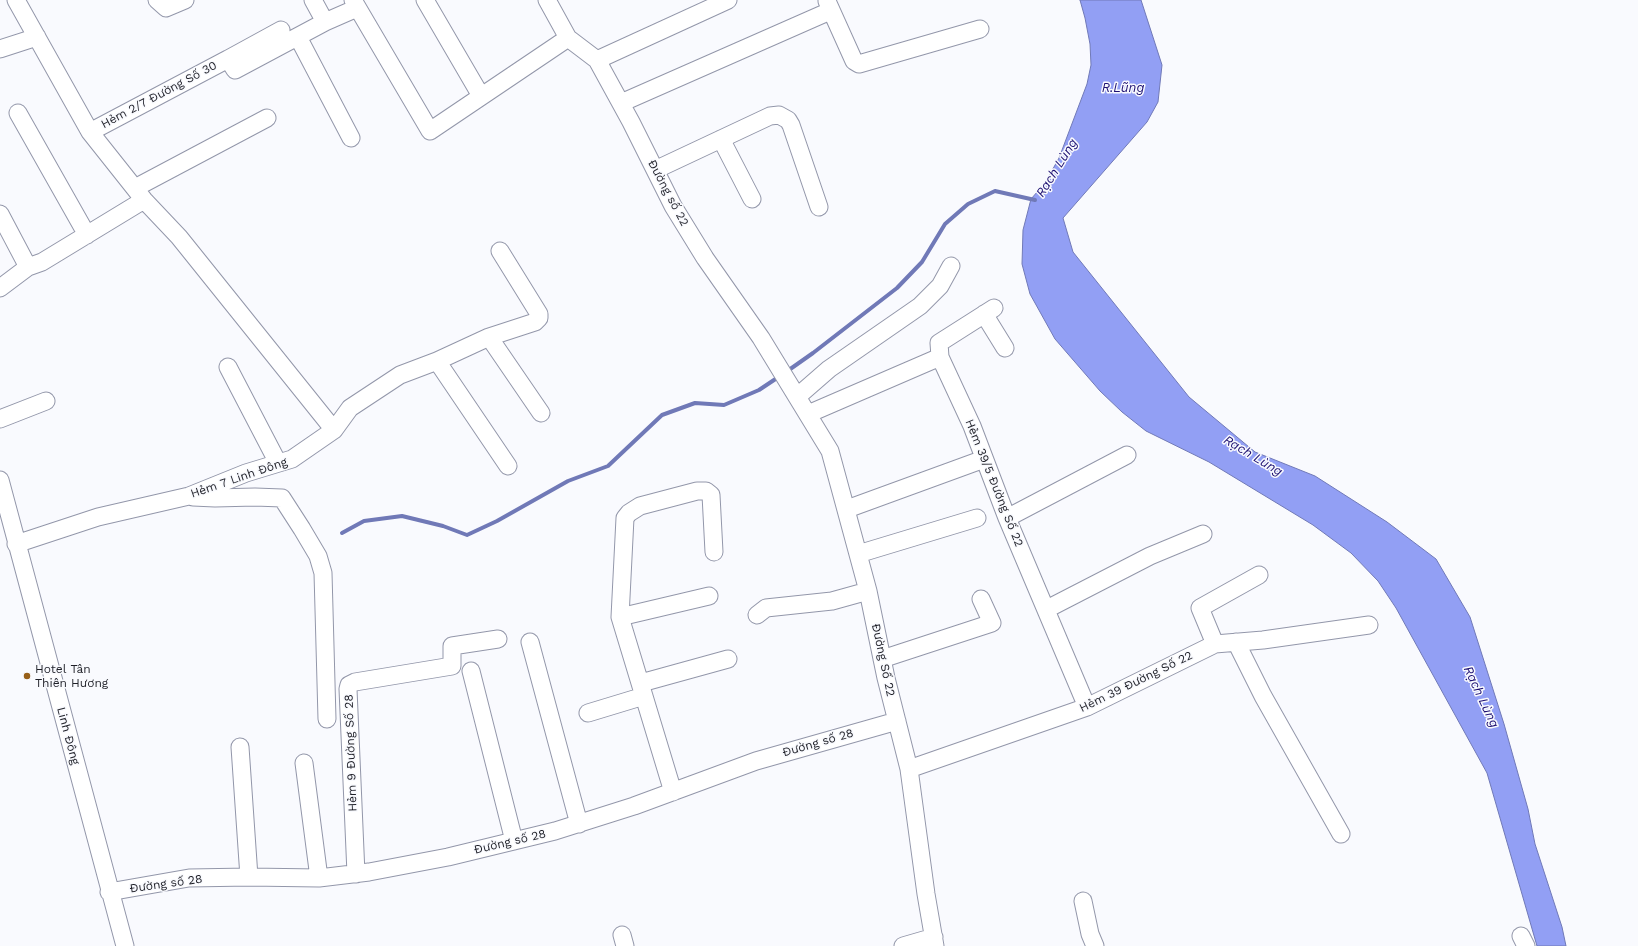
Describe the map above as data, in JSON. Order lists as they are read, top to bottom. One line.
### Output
{"streets":{"street":["Hẻm 2/7 Đường Số 30","Đường số 22","Hẻm 7 Linh Đông","Hẻm 39/5 Đường Số 22","Đường Số 22","Hẻm 39 Đường Số 22","Linh Đông","Đường số 28","Hẻm 9 Đường Số 28"]},"crossings":[["Đường số 22","Đường Số 22"],["Hẻm 7 Linh Đông","Linh Đông"],["Hẻm 39/5 Đường Số 22","Hẻm 39 Đường Số 22"],["Đường Số 22","Hẻm 39 Đường Số 22"],["Đường Số 22","Đường số 28"],["Linh Đông","Đường số 28"],["Đường số 28","Hẻm 9 Đường Số 28"]],"water":["R.Lũng","Rạch Lùng"],"places":["Hotel Tân Thiên Hương"]}
